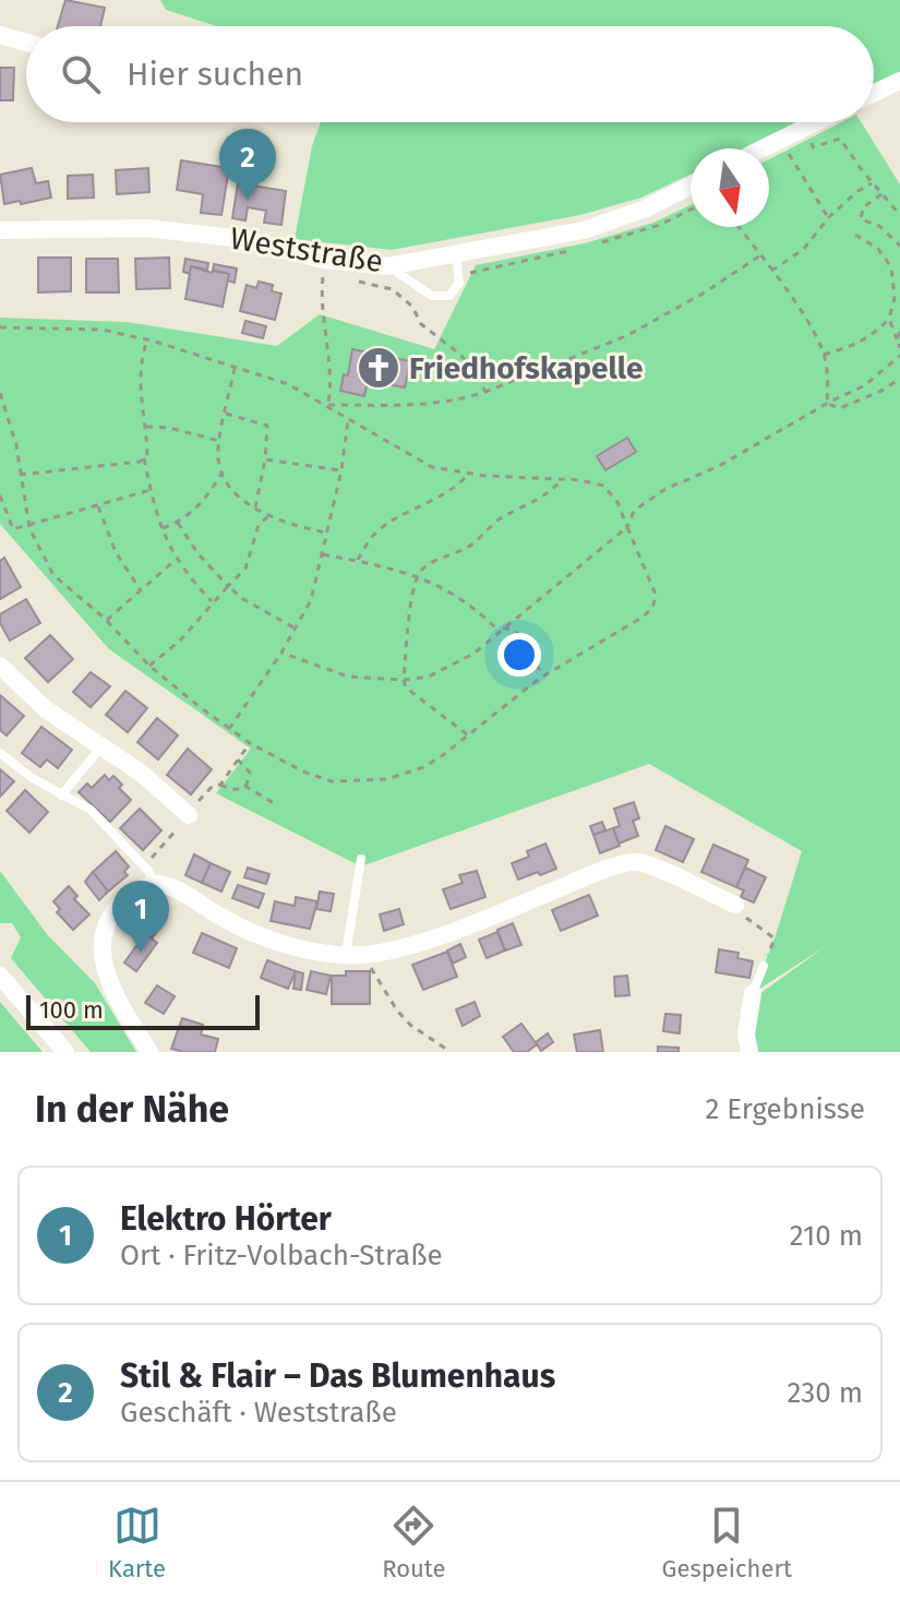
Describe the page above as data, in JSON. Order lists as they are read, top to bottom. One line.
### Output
{"streets":{"street":["Weststraße"]},"places":{"church":["Friedhofskapelle"]},"scale_bar":"100 m","north":"bottom","page":{"search":"Hier suchen","pins":["2","1"],"scale":"100 m","heading":["In der Nähe","2 Ergebnisse"],"list":[{"mark":"1","name":"Elektro Hörter","note":"Ort · Fritz-Volbach-Straße","value":"210 m"},{"mark":"2","name":"Stil & Flair – Das Blumenhaus","note":"Geschäft · Weststraße","value":"230 m"}],"nav":["Karte","Route","Gespeichert"]}}
